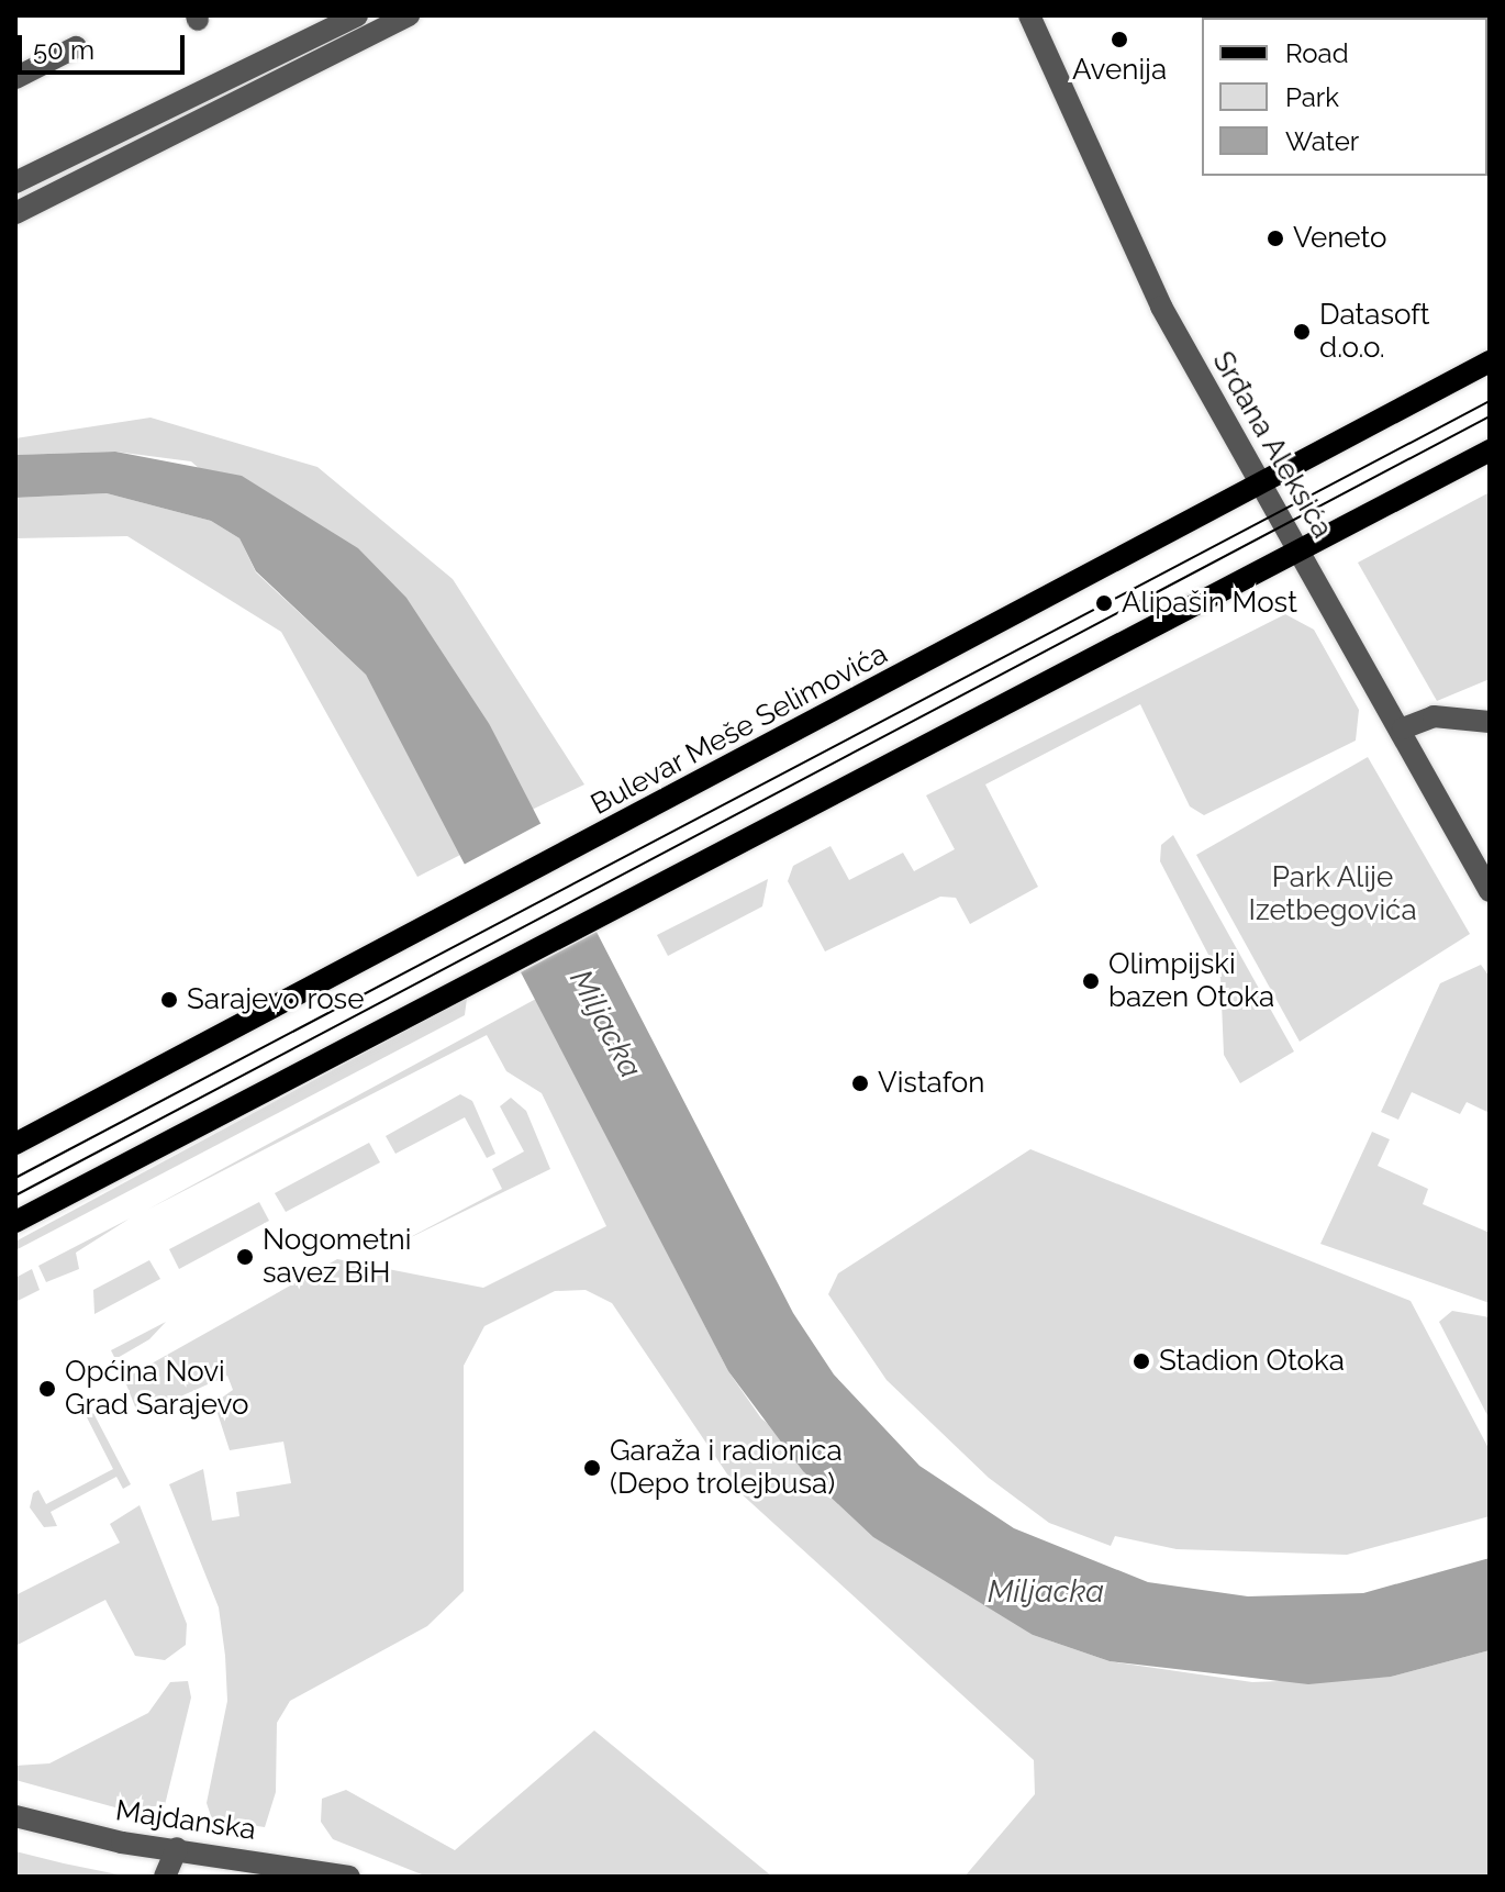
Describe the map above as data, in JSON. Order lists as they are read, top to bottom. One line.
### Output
{"streets":{"main road":["Bulevar Meše Selimovića"],"street":["Srđana Aleksića","Majdanska"]},"crossings":[["Srđana Aleksića","Bulevar Meše Selimovića"]],"water":["Miljacka"],"parks":["Park Alije Izetbegovića"],"places":["Avenija","Veneto","Datasoft d.o.o.","Alipašin Most","Olimpijski bazen Otoka","Sarajevo rose","Vistafon","Nogometni savez BiH","Stadion Otoka","Općina Novi Grad Sarajevo","Garaža i radionica (Depo trolejbusa)"],"legend":["Road","Park","Water"],"scale_bar":"50 m"}
